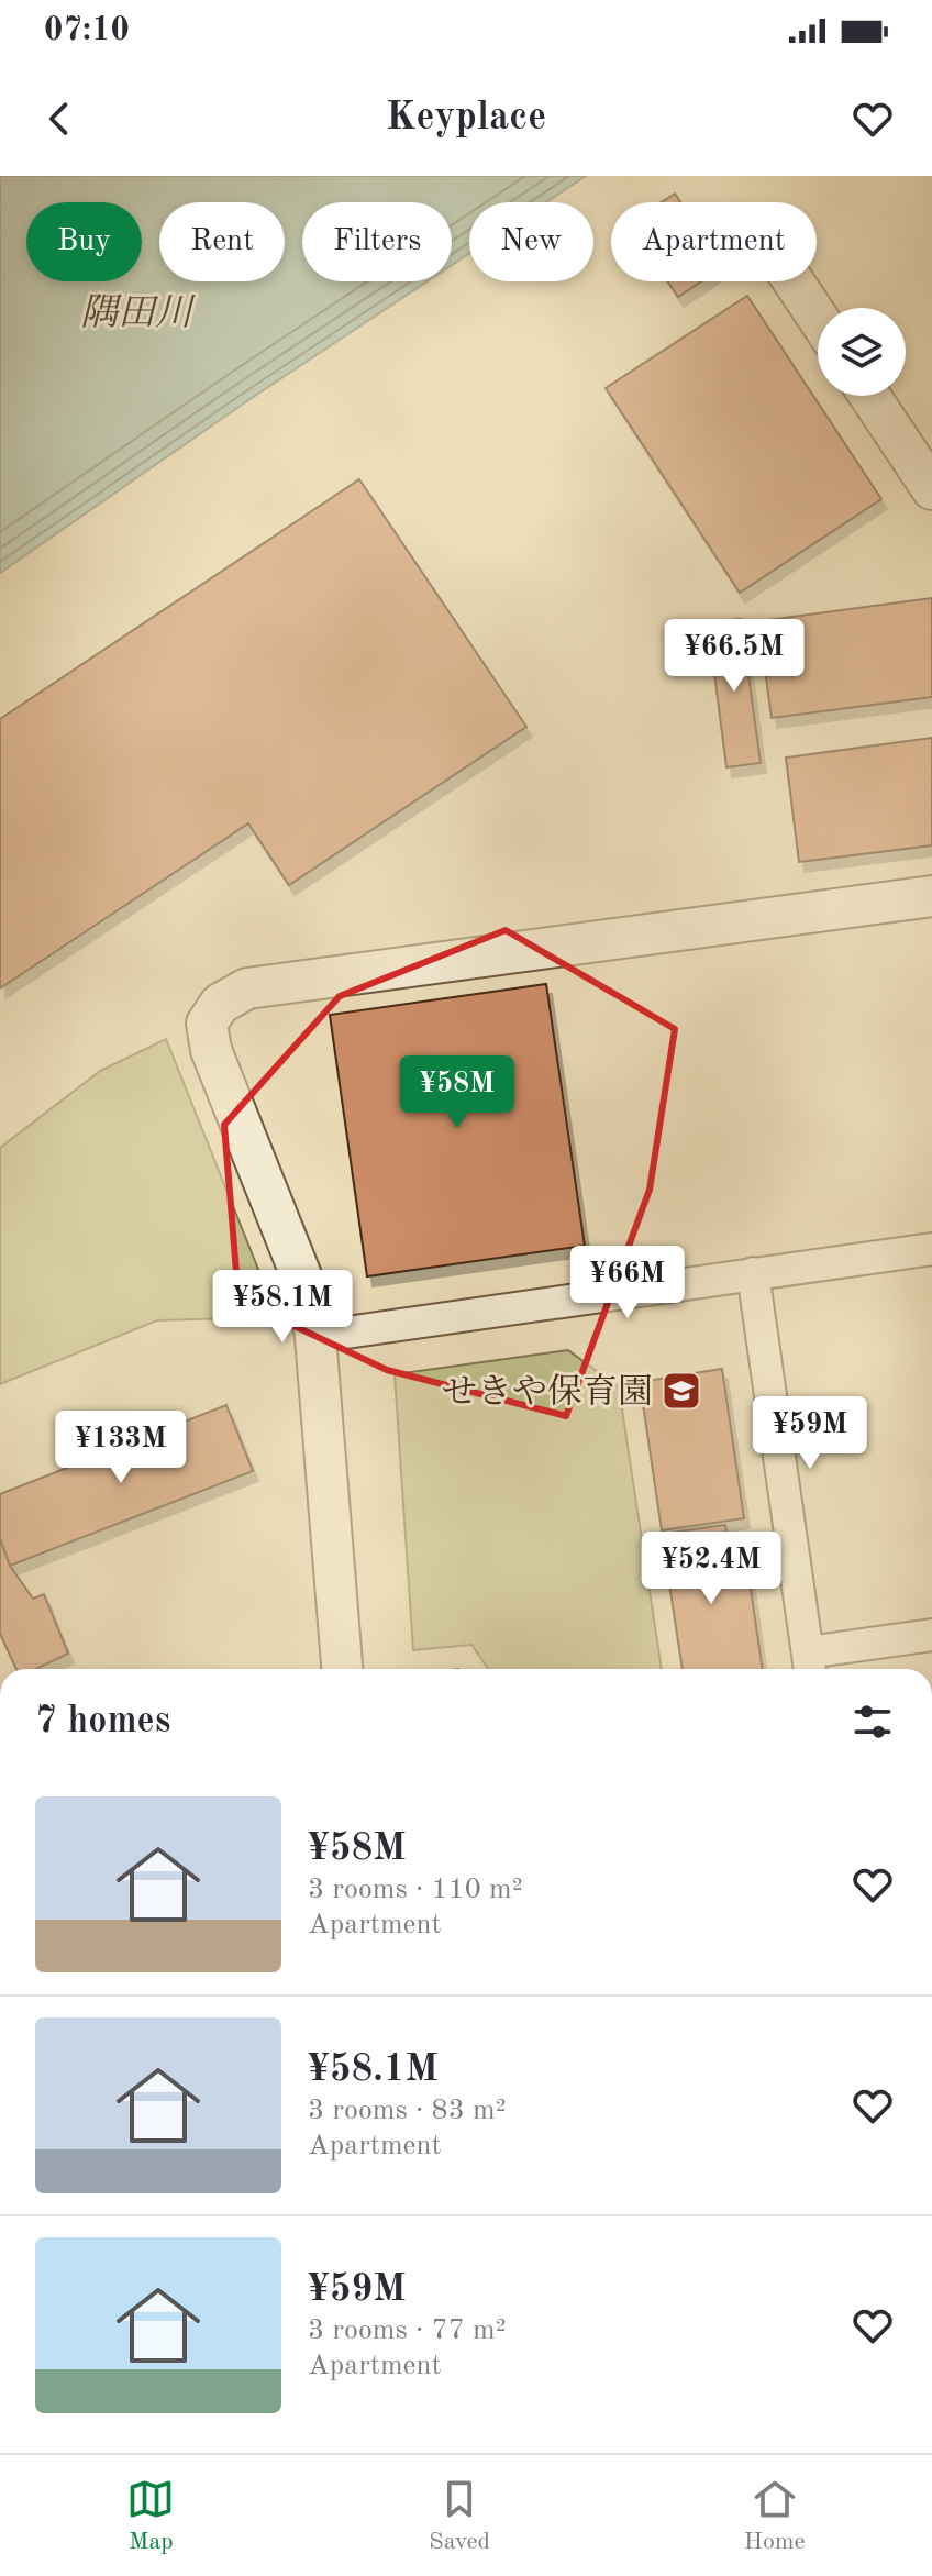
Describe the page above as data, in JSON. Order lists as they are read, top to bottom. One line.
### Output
{"water":["隅田川"],"places":{"school or university":["せきや保育園"]},"page":{"status":"07:10","header":"Keyplace","chip":["Buy","Rent","Filters","New","Apartment"],"price":["¥66.5M","¥58M","¥66M","¥58.1M","¥59M","¥133M","¥52.4M"],"heading":"7 homes","list":[{"name":"¥58M","note":"3 rooms · 110 m² · Apartment"},{"name":"¥58.1M","note":"3 rooms · 83 m² · Apartment"},{"name":"¥59M","note":"3 rooms · 77 m² · Apartment"}],"tabs":["Map","Saved","Home"]}}
